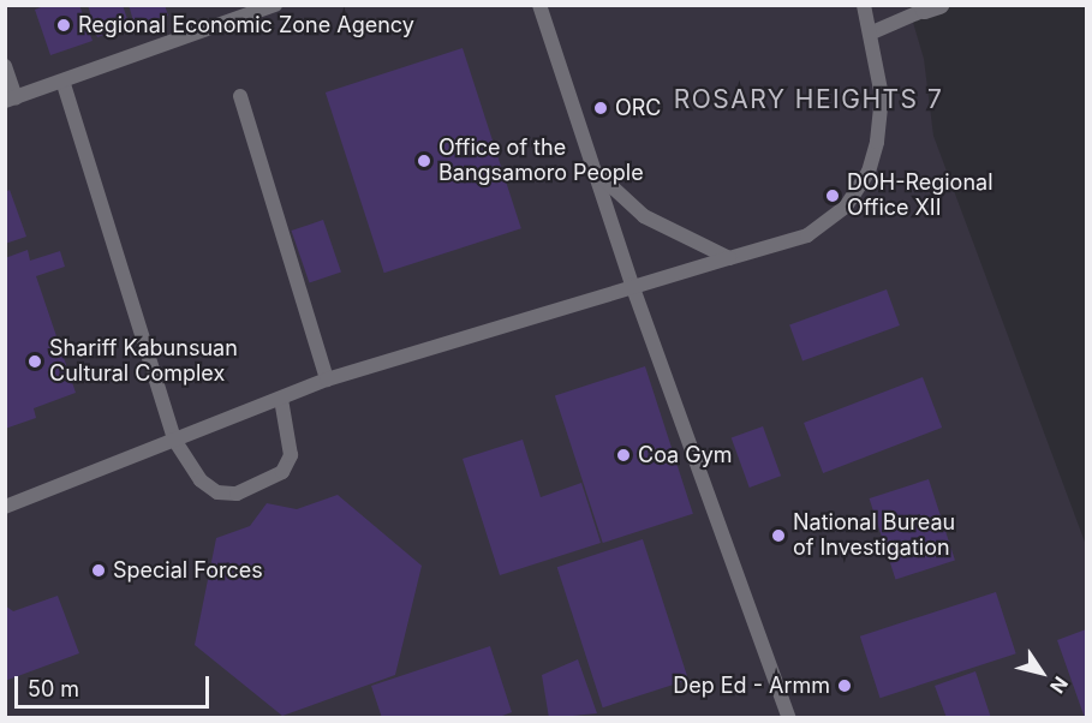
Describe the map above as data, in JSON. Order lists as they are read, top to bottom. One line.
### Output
{"districts":["ROSARY HEIGHTS 7"],"places":["Regional Economic Zone Agency","ORC","Office of the Bangsamoro People","DOH-Regional Office XII","Shariff Kabunsuan Cultural Complex","Coa Gym","National Bureau of Investigation","Special Forces","Dep Ed - Armm"],"scale_bar":"50 m","north":"bottom right"}
